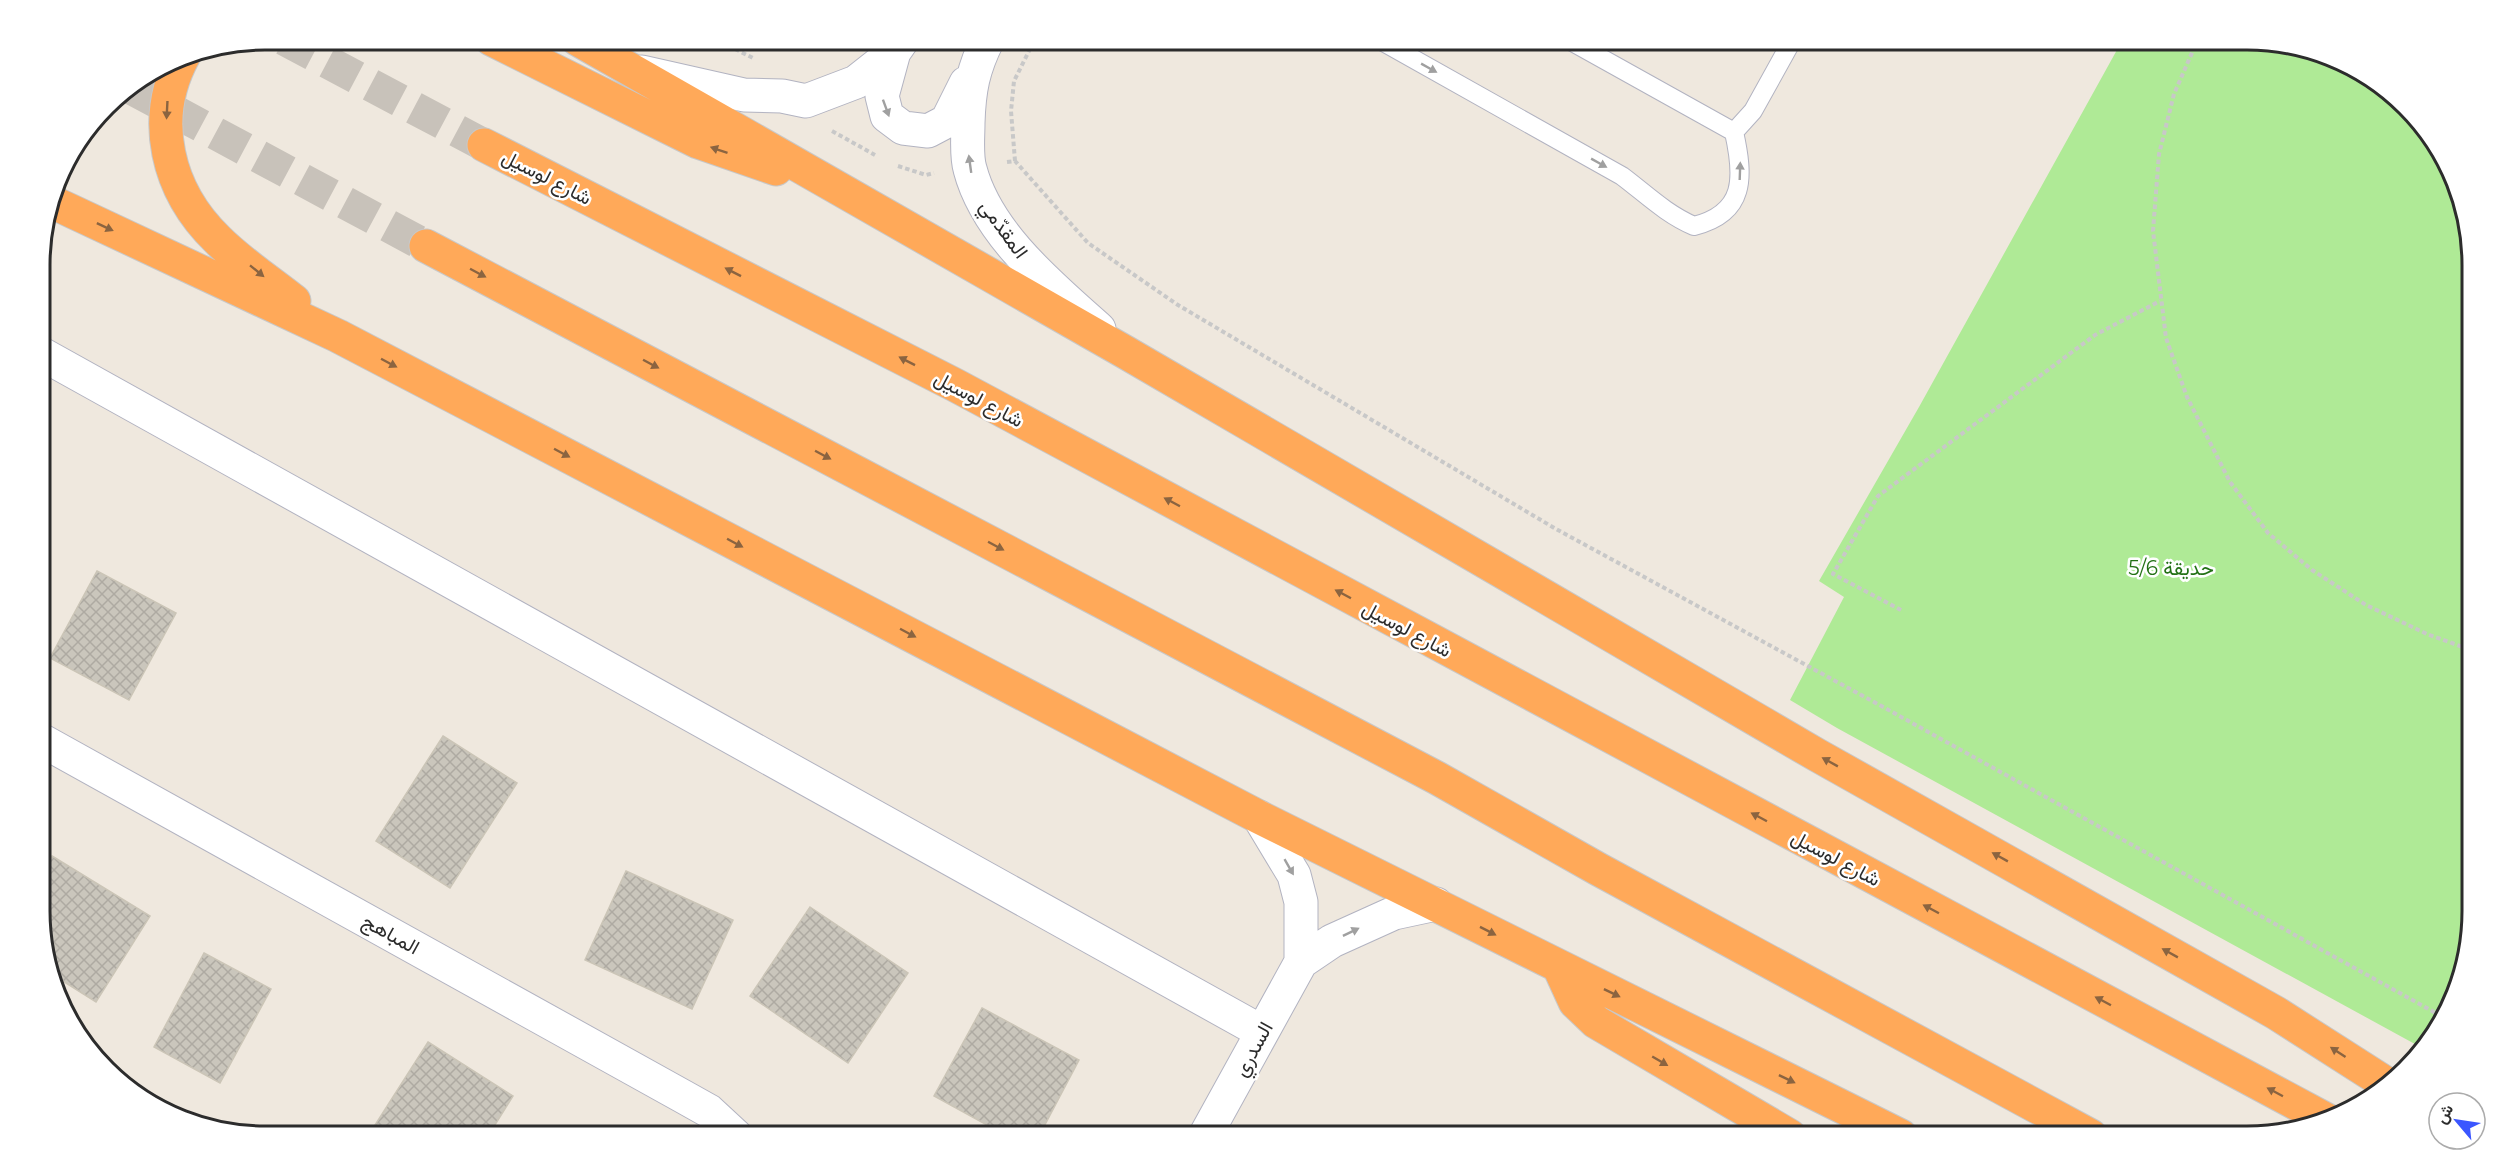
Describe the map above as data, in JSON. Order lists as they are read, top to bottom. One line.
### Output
{"streets":{"highway":["شارع لوسيل"],"street":["المقدّمي","المباهج","السدري"]},"one_way":["السدري"],"parks":["حديقة 5/6"],"north":"top left"}
